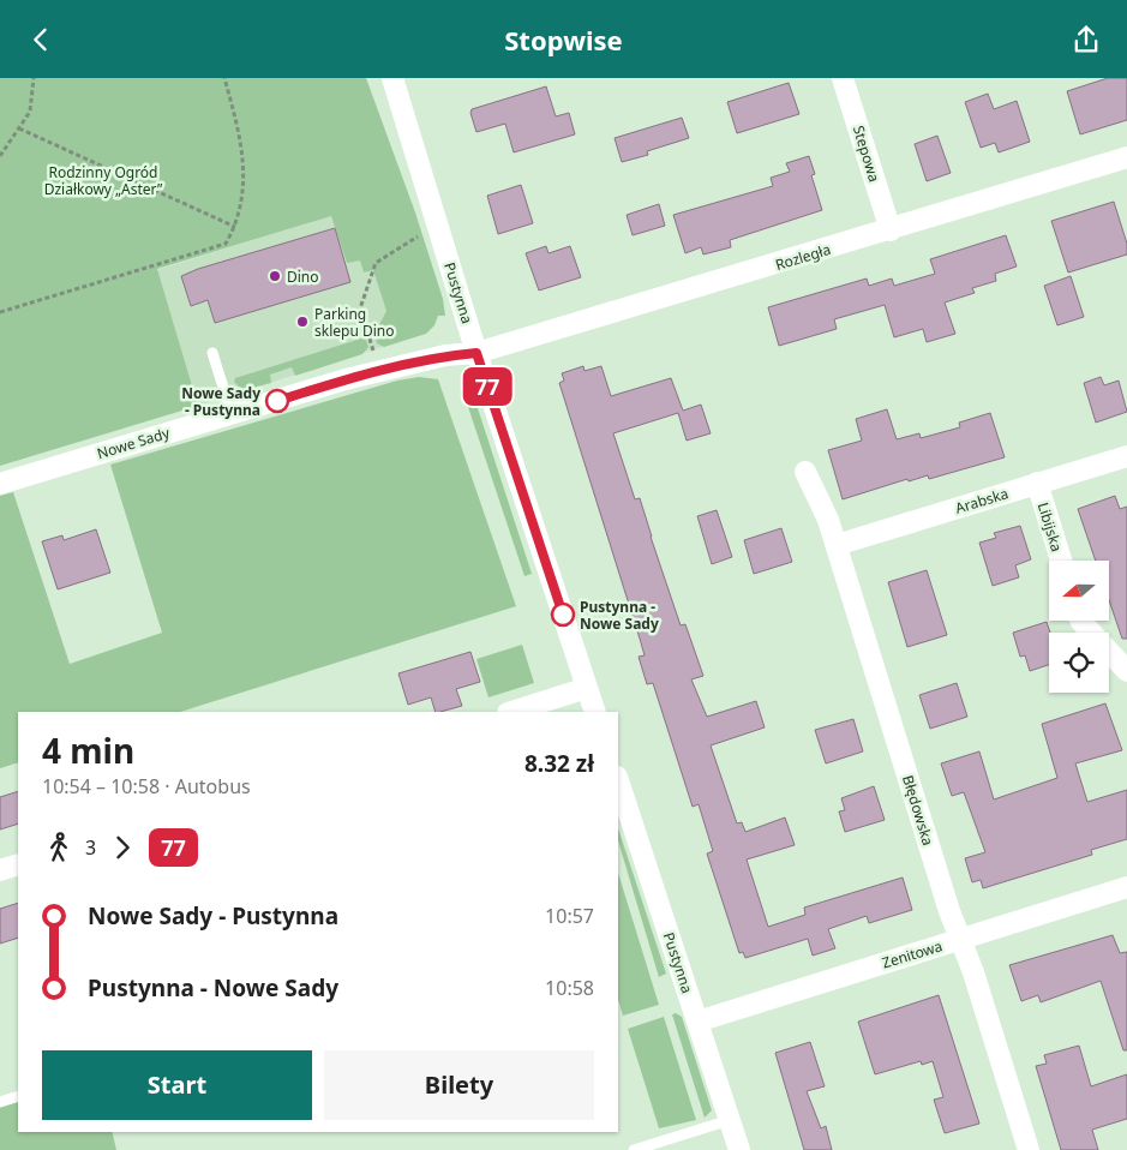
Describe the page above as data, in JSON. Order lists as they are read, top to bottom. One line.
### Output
{"streets":{"street":["Stepowa","Rozległa","Pustynna","Nowe Sady","Arabska","Libijska","Błędowska","Zenitowa"]},"crossings":[["Stepowa","Rozległa"],["Rozległa","Pustynna"],["Rozległa","Nowe Sady"],["Pustynna","Nowe Sady"],["Pustynna","Zenitowa"],["Arabska","Libijska"],["Arabska","Błędowska"],["Błędowska","Zenitowa"]],"parks":["Rodzinny Ogród Działkowy „Aster”"],"places":["Dino","Parking sklepu Dino","Nowe Sady - Pustynna","Pustynna - Nowe Sady"],"lines":["bus line 77"],"north":"left","page":{"header":"Stopwise","on_map":"77","heading":["4 min","10:54 – 10:58 · Autobus","8.32 zł"],"legs":["3","77"],"list":[{"name":"Nowe Sady - Pustynna","value":"10:57"},{"name":"Pustynna - Nowe Sady","value":"10:58"}],"buttons":["Start","Bilety"]}}
